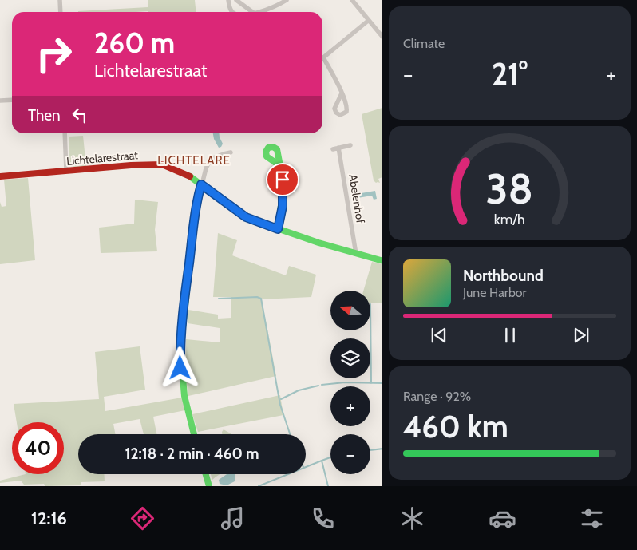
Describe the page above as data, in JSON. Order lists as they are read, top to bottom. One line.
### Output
{"streets":{"street":["Lichtelarestraat","Abelenhof"]},"crossings":[["Lichtelarestraat","Abelenhof"]],"districts":["LICHTELARE"],"north":"left","page":{"tile":["Climate",["Range · 92%","460 km"]],"turn":["260 m","Lichtelarestraat"],"heat":["−","21°","+"],"then":"Then","song":["Northbound","June Harbor"],"map_buttons":["+","−"],"limit":"40","trip":"12:18 · 2 min · 460 m","tabs":"12:16","gauge":["38","km/h"]}}
